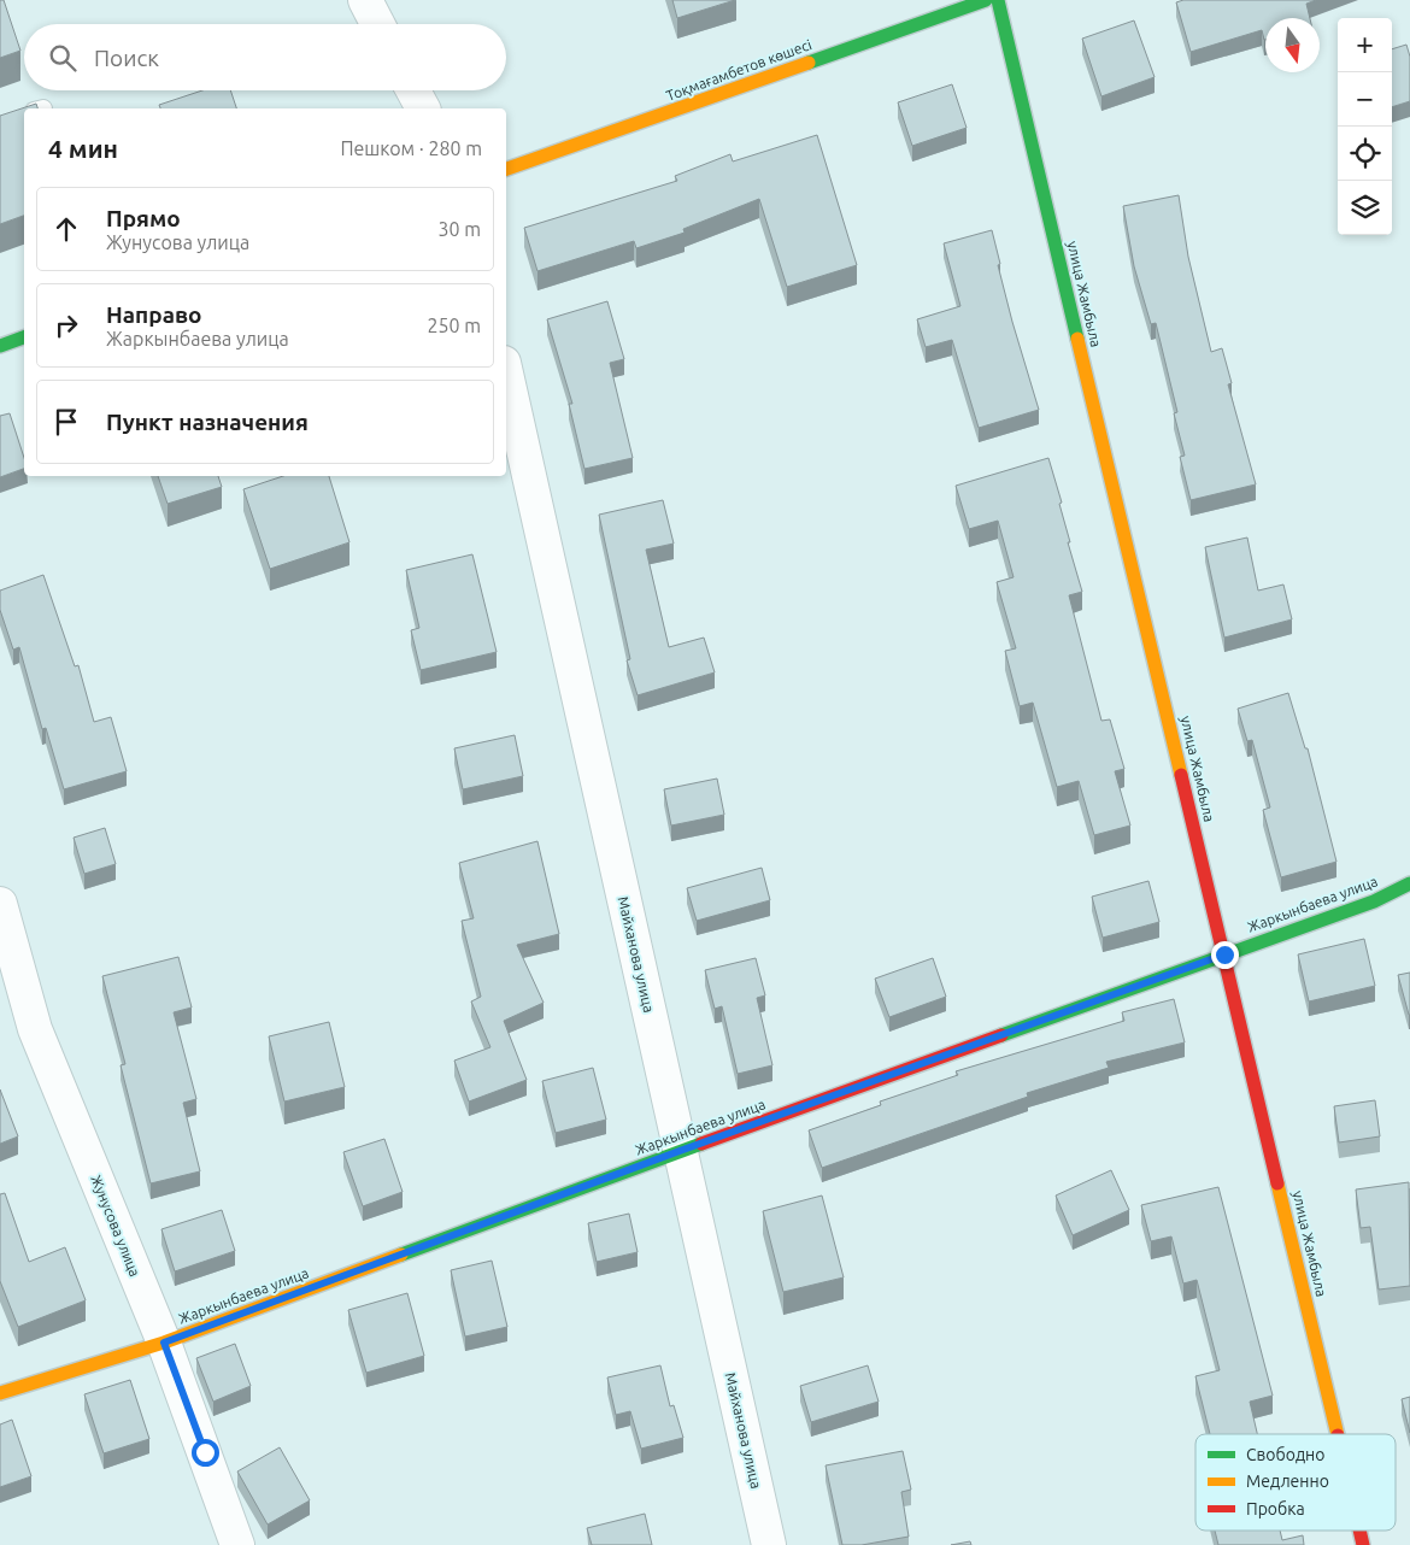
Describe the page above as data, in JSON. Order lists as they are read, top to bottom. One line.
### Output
{"streets":{"street":["Тоқмағамбетов көшесі","улица Жамбыла","Жаркынбаева улица","Майханова улица","Жунусова улица"]},"crossings":[["улица Жамбыла","Жаркынбаева улица"],["Жаркынбаева улица","Майханова улица"],["Жаркынбаева улица","Жунусова улица"]],"legend":["Свободно","Медленно","Пробка"],"north":"bottom","page":{"map_buttons":["+","−"],"search":"Поиск","heading":["4 мин","Пешком · 280 m"],"list":[["Прямо","Жунусова улица","30 m"],["Направо","Жаркынбаева улица","250 m"],"Пункт назначения"]}}
